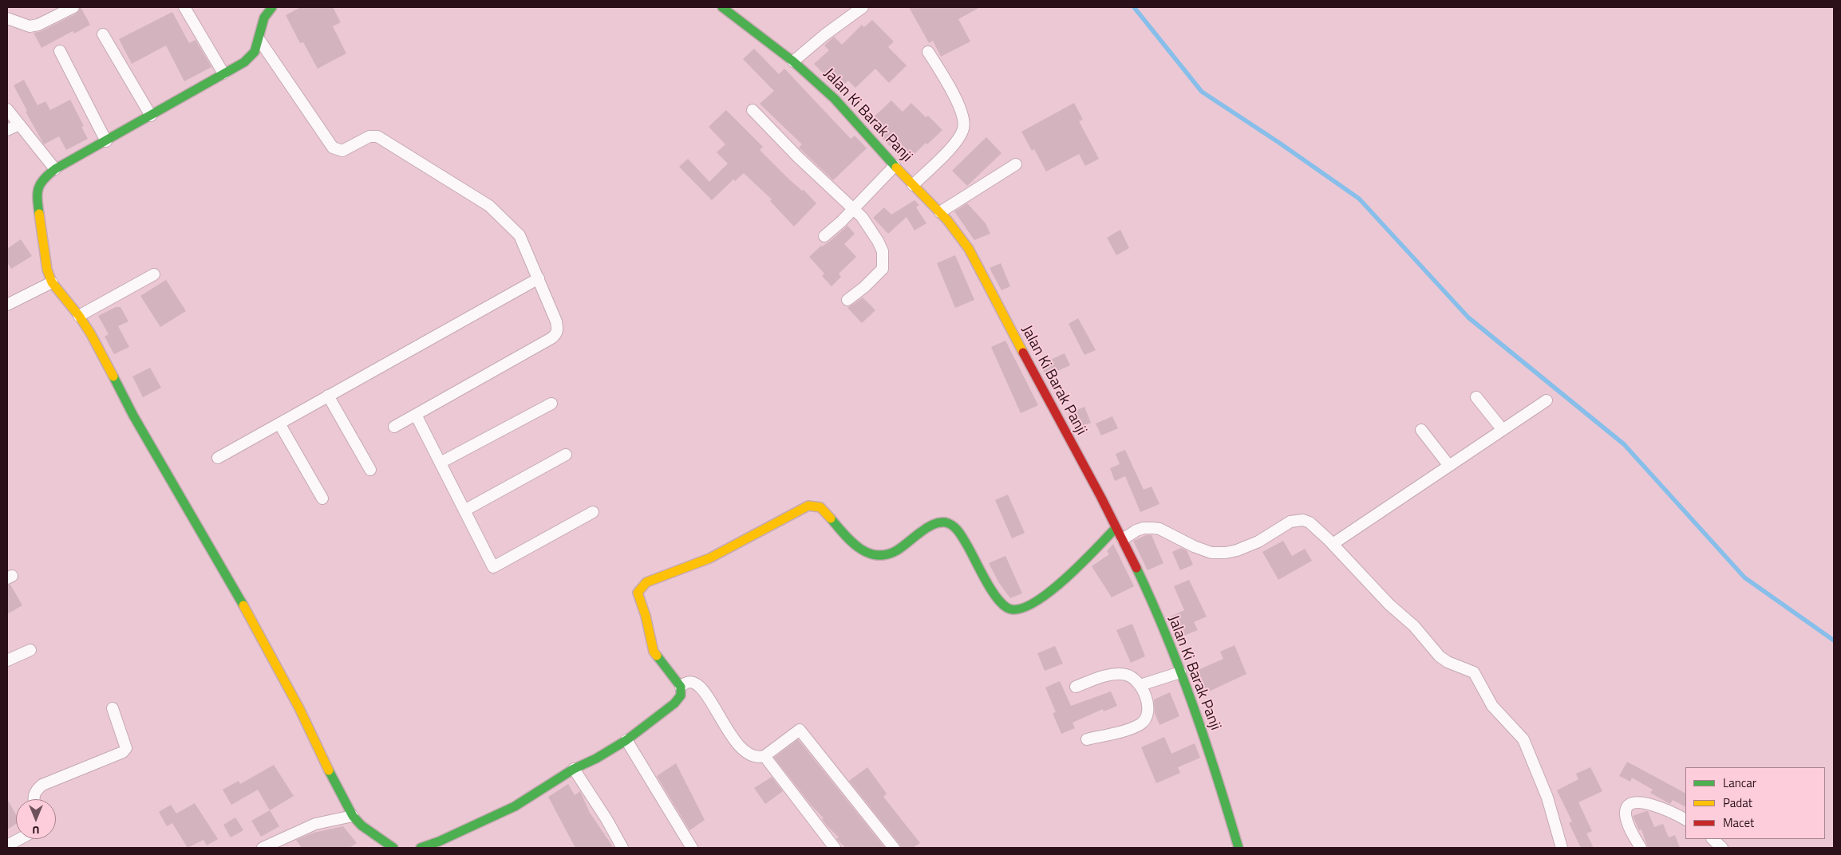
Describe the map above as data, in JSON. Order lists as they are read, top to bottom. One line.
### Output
{"streets":{"street":["Jalan Ki Barak Panji"]},"legend":["Lancar","Padat","Macet"],"north":"bottom"}
